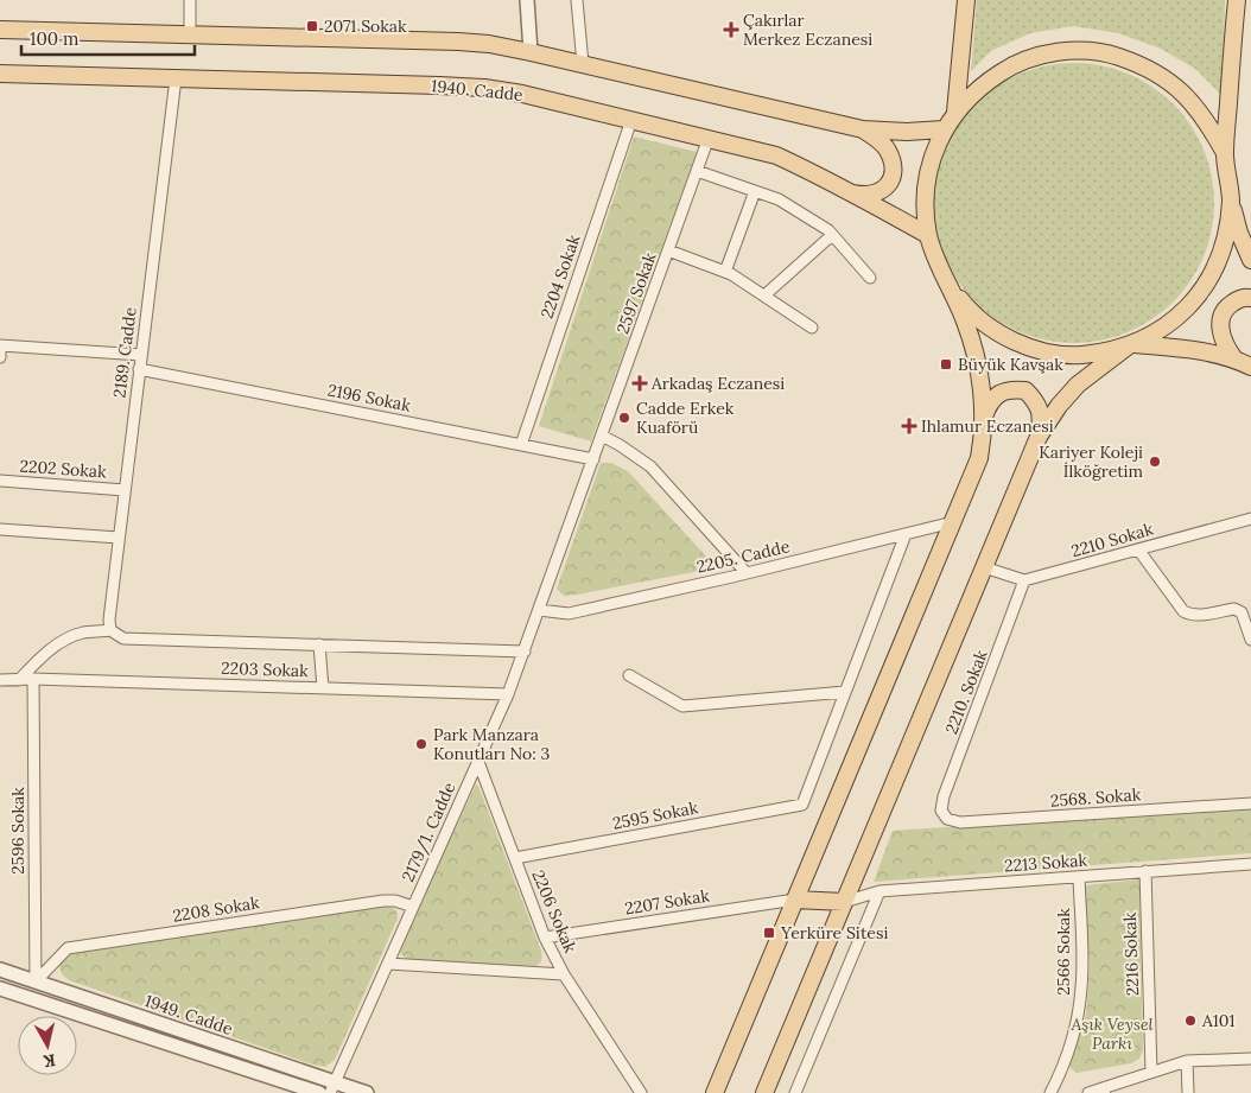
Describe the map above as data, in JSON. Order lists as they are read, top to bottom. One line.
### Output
{"streets":{"main road":["1940. Cadde"],"street":["2204 Sokak","2597 Sokak","2189. Cadde","2196 Sokak","2202 Sokak","2210 Sokak","2205. Cadde","2203 Sokak","2210. Sokak","2568. Sokak","2595 Sokak","2596 Sokak","2179/1. Cadde","2213 Sokak","2207 Sokak","2208 Sokak","2206 Sokak","2566 Sokak","2216 Sokak","1949. Cadde"]},"crossings":[["1940. Cadde","2204 Sokak"],["1940. Cadde","2597 Sokak"],["1940. Cadde","2189. Cadde"],["2204 Sokak","2196 Sokak"],["2597 Sokak","2196 Sokak"],["2597 Sokak","2179/1. Cadde"],["2189. Cadde","2196 Sokak"],["2189. Cadde","2202 Sokak"],["2189. Cadde","2203 Sokak"],["2196 Sokak","2179/1. Cadde"],["2210 Sokak","2210. Sokak"],["2205. Cadde","2179/1. Cadde"],["2203 Sokak","2596 Sokak"],["2203 Sokak","2179/1. Cadde"],["2210. Sokak","2568. Sokak"],["2595 Sokak","2206 Sokak"],["2596 Sokak","2208 Sokak"],["2596 Sokak","1949. Cadde"],["2179/1. Cadde","2208 Sokak"],["2179/1. Cadde","2206 Sokak"],["2179/1. Cadde","1949. Cadde"],["2213 Sokak","2566 Sokak"],["2213 Sokak","2216 Sokak"],["2207 Sokak","2206 Sokak"],["2208 Sokak","1949. Cadde"]],"parks":["Aşık Veysel Parkı"],"places":{"transit":["2071 Sokak","Büyük Kavşak","Yerküre Sitesi"],"health":["Çakırlar Merkez Eczanesi","Arkadaş Eczanesi","Ihlamur Eczanesi"],"other":["Cadde Erkek Kuaförü","Kariyer Koleji İlköğretim","Park Manzara Konutları No: 3","A101"]},"scale_bar":"100 m","north":"bottom"}
